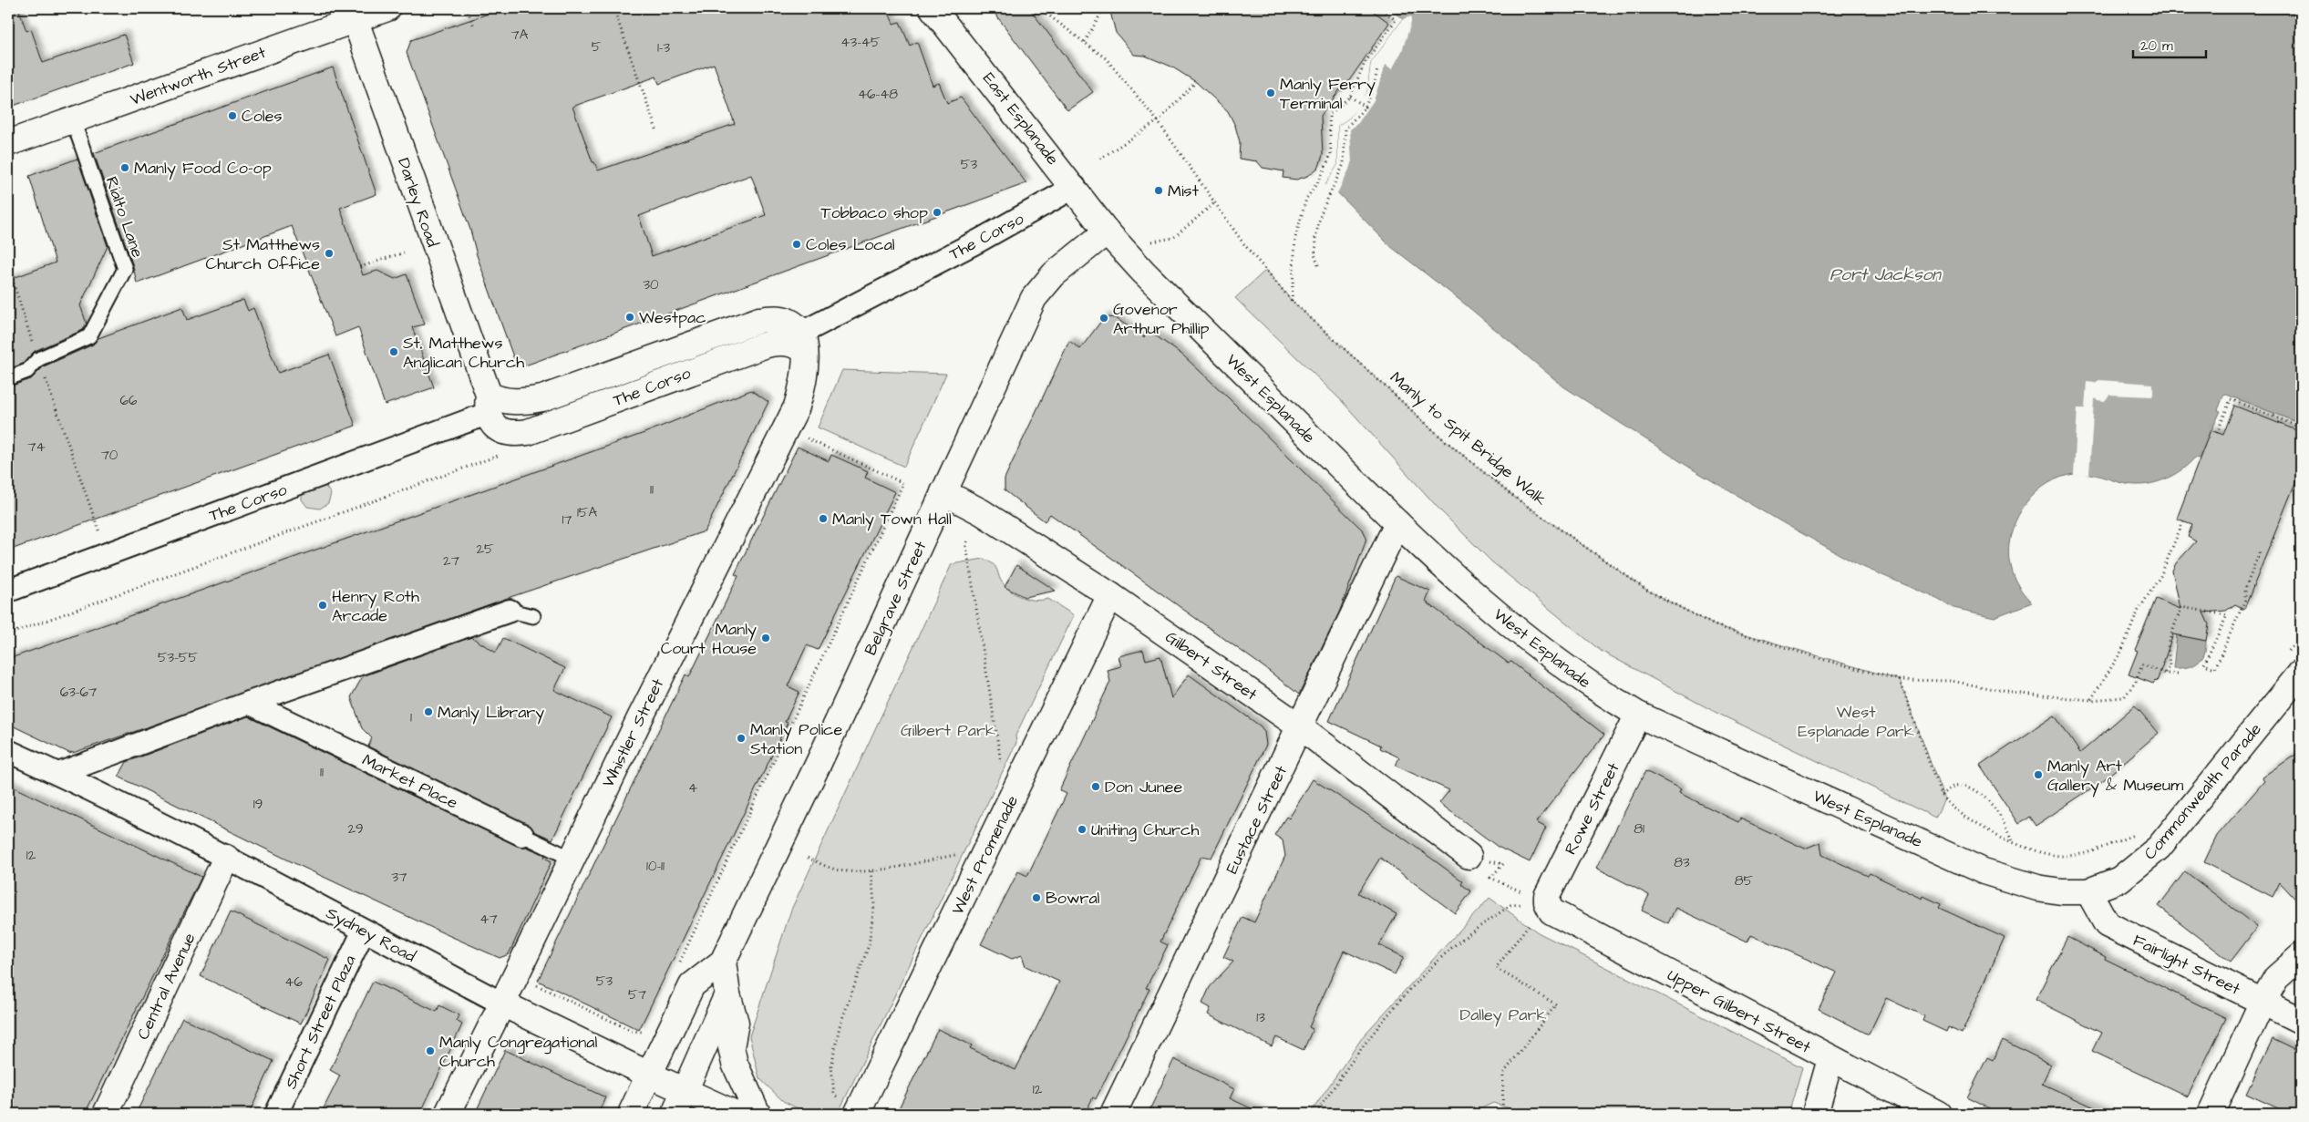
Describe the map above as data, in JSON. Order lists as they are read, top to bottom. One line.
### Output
{"streets":{"street":["Wentworth Street","East Esplanade","Darley Road","The Corso","West Esplanade","Belgrave Street","Gilbert Street","Whistler Street","Market Place","Commonwealth Parade","Rowe Street","Eustace Street","West Promenade","Sydney Road","Fairlight Street","Central Avenue","Upper Gilbert Street","Short Street Plaza"],"lane":["Rialto Lane"],"path":["Manly to Spit Bridge Walk"]},"crossings":[["Wentworth Street","Darley Road"],["Wentworth Street","Rialto Lane"],["East Esplanade","The Corso"],["East Esplanade","West Esplanade"],["East Esplanade","Belgrave Street"],["Darley Road","The Corso"],["The Corso","Whistler Street"],["West Esplanade","Belgrave Street"],["West Esplanade","Commonwealth Parade"],["West Esplanade","Rowe Street"],["West Esplanade","Eustace Street"],["West Esplanade","Fairlight Street"],["Belgrave Street","Gilbert Street"],["Belgrave Street","Sydney Road"],["Gilbert Street","Eustace Street"],["Gilbert Street","West Promenade"],["Whistler Street","Market Place"],["Whistler Street","Sydney Road"],["Commonwealth Parade","Fairlight Street"],["Rowe Street","Upper Gilbert Street"],["Sydney Road","Central Avenue"],["Sydney Road","Short Street Plaza"]],"water":["Port Jackson"],"parks":["West Esplanade Park","Gilbert Park","Dalley Park"],"places":["Manly Ferry Terminal","Coles","Manly Food Co-op","Mist","Tobbaco shop","Coles Local","St Matthews Church Office","Westpac","Govenor Arthur Phillip","St. Matthews Anglican Church","Manly Town Hall","Henry Roth Arcade","Manly Court House","Manly Library","Manly Police Station","Manly Art Gallery & Museum","Don Junee","Uniting Church","Bowral","Manly Congregational Church"],"house_numbers":["7A","43-45","5","1-3","46-48","53","30","66","74","70","11","15A","17","25","27","53-55","63-67","1","11","4","19","29","81","12","83","10-11","37","85","47","53","46","57","13","12"],"scale_bar":"20 m"}
